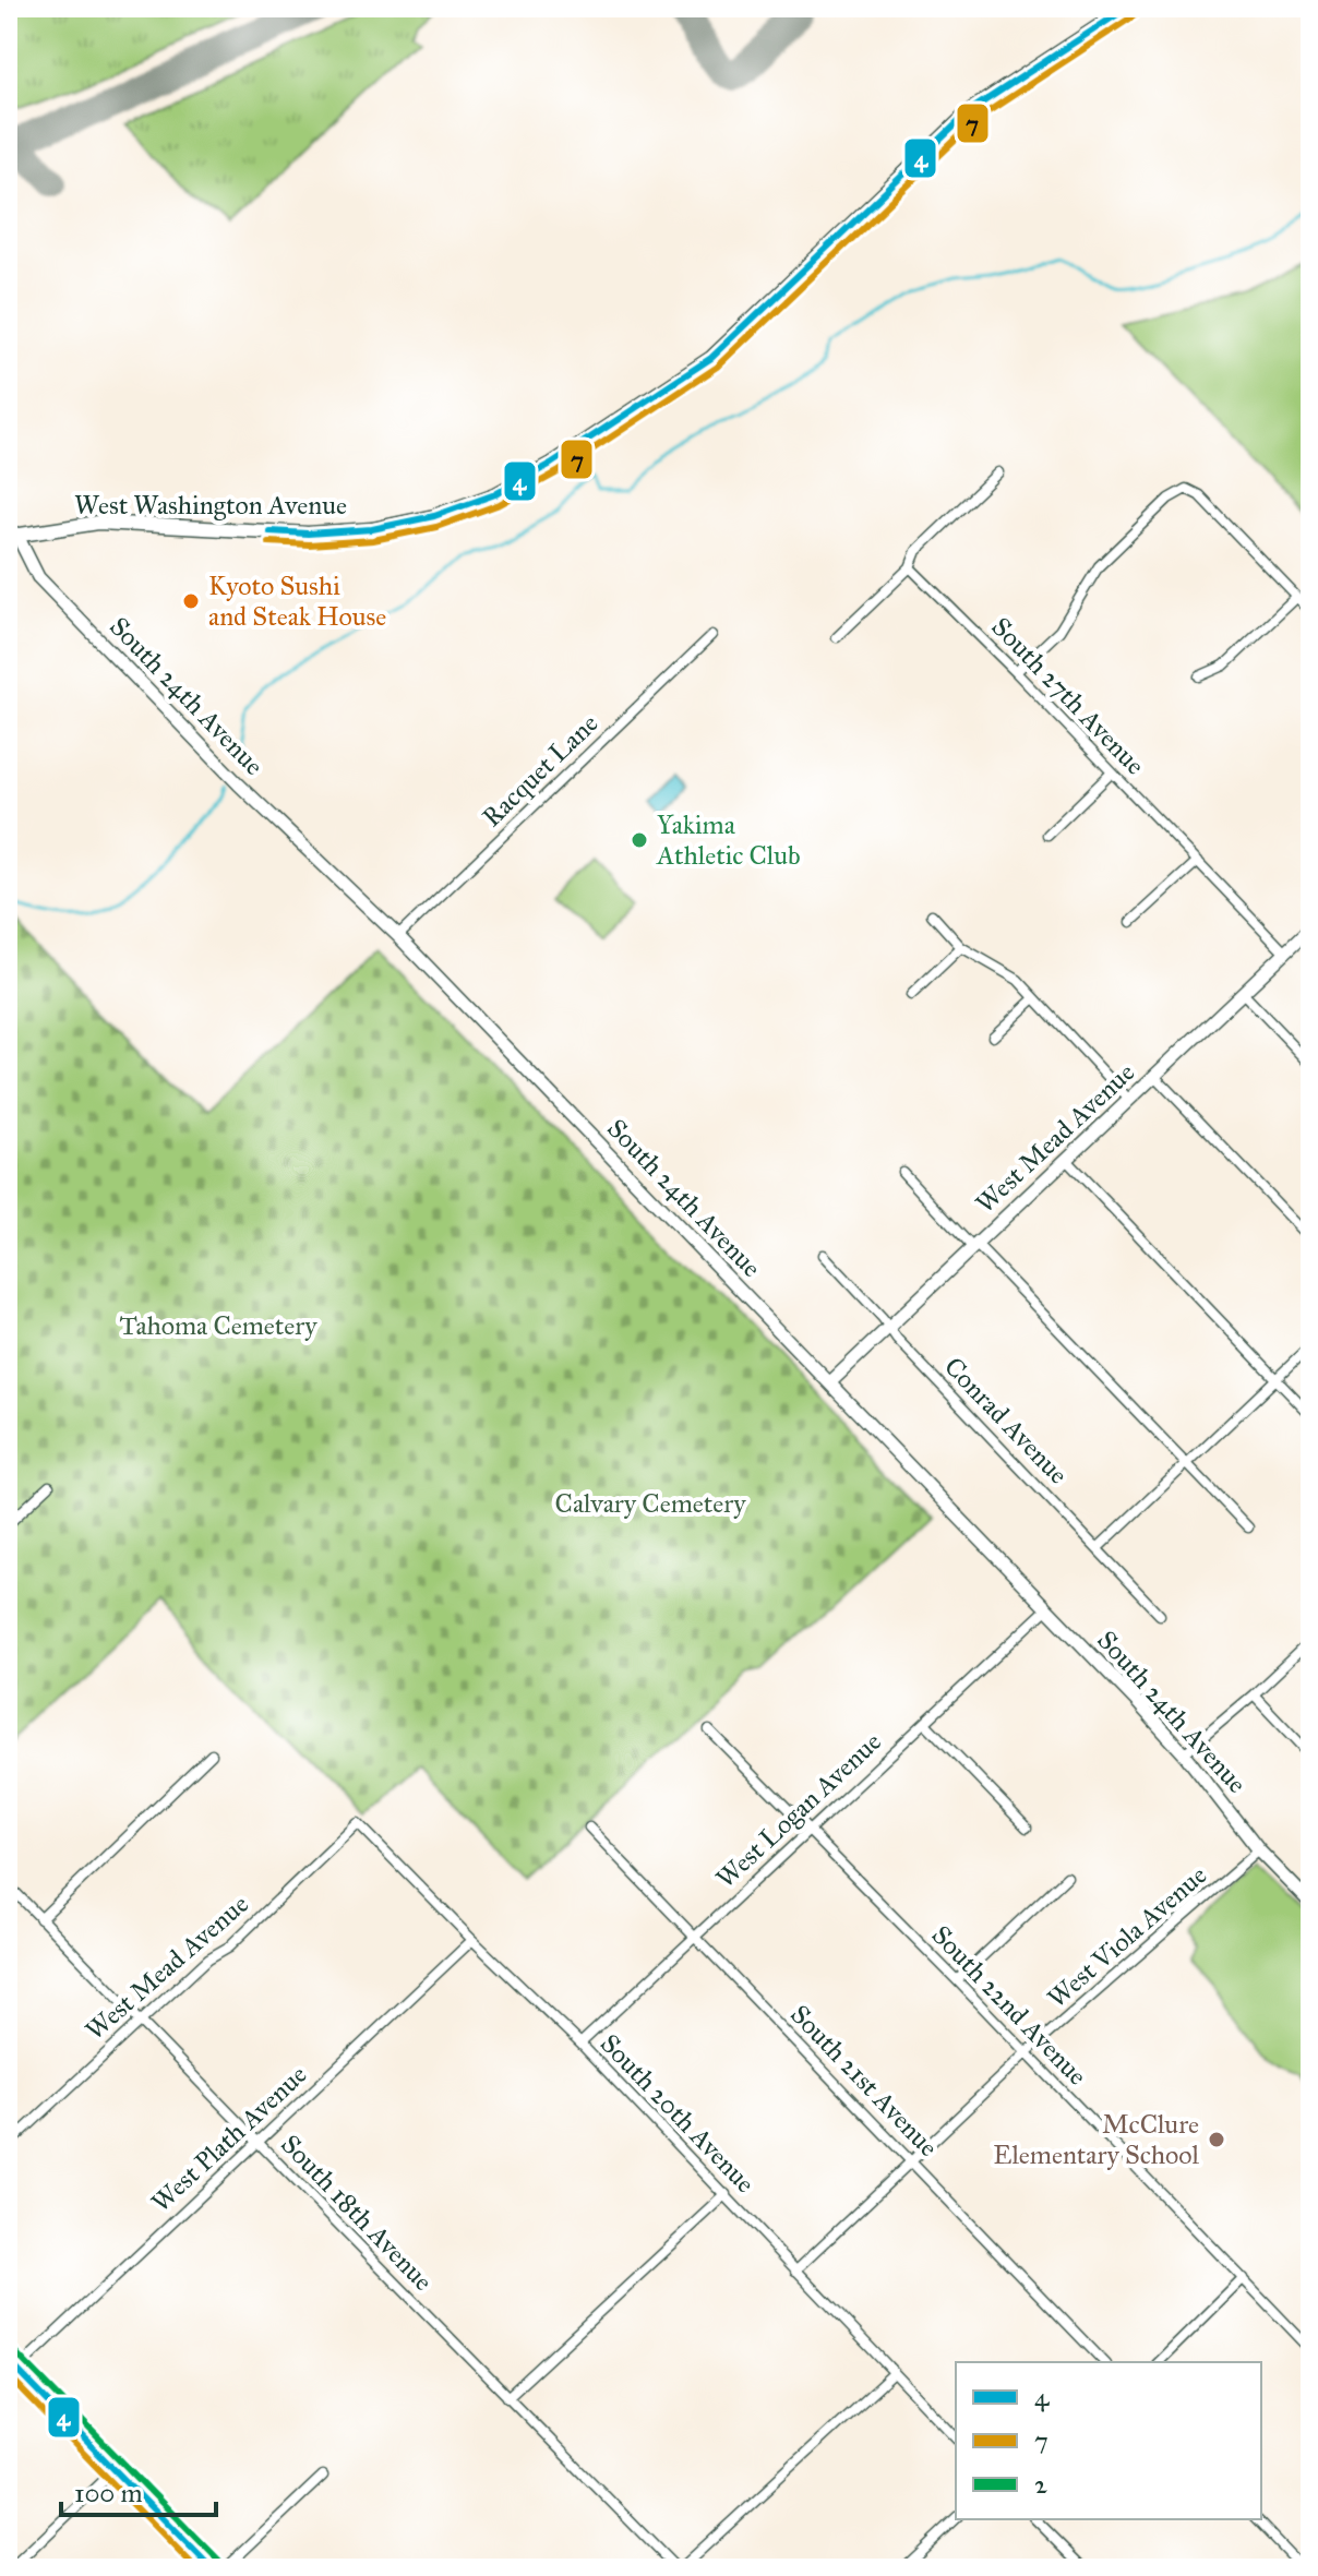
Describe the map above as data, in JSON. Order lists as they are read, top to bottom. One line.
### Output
{"streets":{"main road":["West Washington Avenue"],"street":["South 24th Avenue","South 27th Avenue","Racquet Lane","West Mead Avenue","Conrad Avenue","West Logan Avenue","West Viola Avenue","South 22nd Avenue","South 21st Avenue","South 20th Avenue","West Plath Avenue","South 18th Avenue"]},"crossings":[["West Washington Avenue","South 24th Avenue"],["South 24th Avenue","Racquet Lane"],["South 24th Avenue","West Mead Avenue"],["South 24th Avenue","West Logan Avenue"],["South 24th Avenue","West Viola Avenue"],["South 27th Avenue","West Mead Avenue"],["West Mead Avenue","Conrad Avenue"],["West Mead Avenue","South 20th Avenue"],["West Mead Avenue","South 18th Avenue"],["West Logan Avenue","South 22nd Avenue"],["West Logan Avenue","South 21st Avenue"],["West Logan Avenue","South 20th Avenue"],["West Viola Avenue","South 22nd Avenue"],["West Viola Avenue","South 21st Avenue"],["West Viola Avenue","South 20th Avenue"],["South 20th Avenue","West Plath Avenue"],["West Plath Avenue","South 18th Avenue"]],"parks":["Tahoma Cemetery","Calvary Cemetery"],"places":["Kyoto Sushi and Steak House","Yakima Athletic Club","McClure Elementary School"],"lines":["transit line 4","transit line 7","transit line 2"],"legend":["4","7","2"],"scale_bar":"100 m"}
